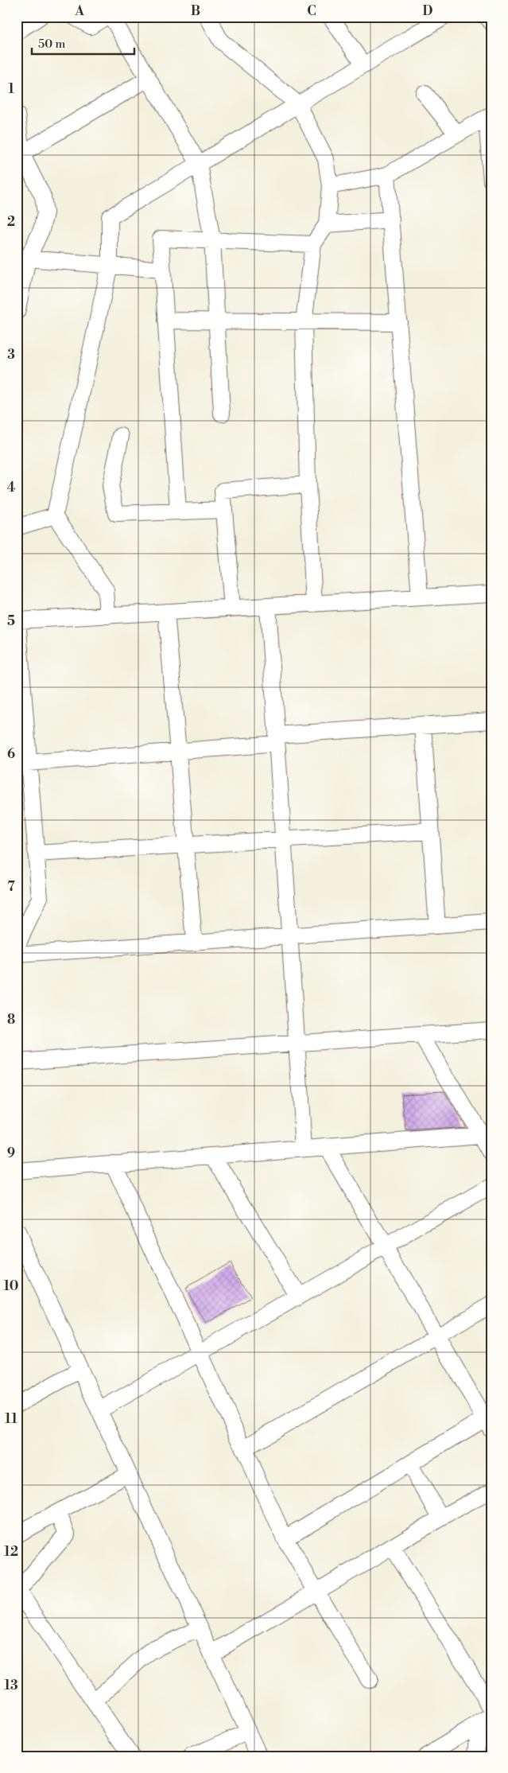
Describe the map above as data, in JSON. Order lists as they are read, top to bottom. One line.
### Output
{"scale_bar":"50 m","grid":{"columns":["A","B","C","D"],"rows":["1","2","3","4","5","6","7","8","9","10","11","12","13"]}}
